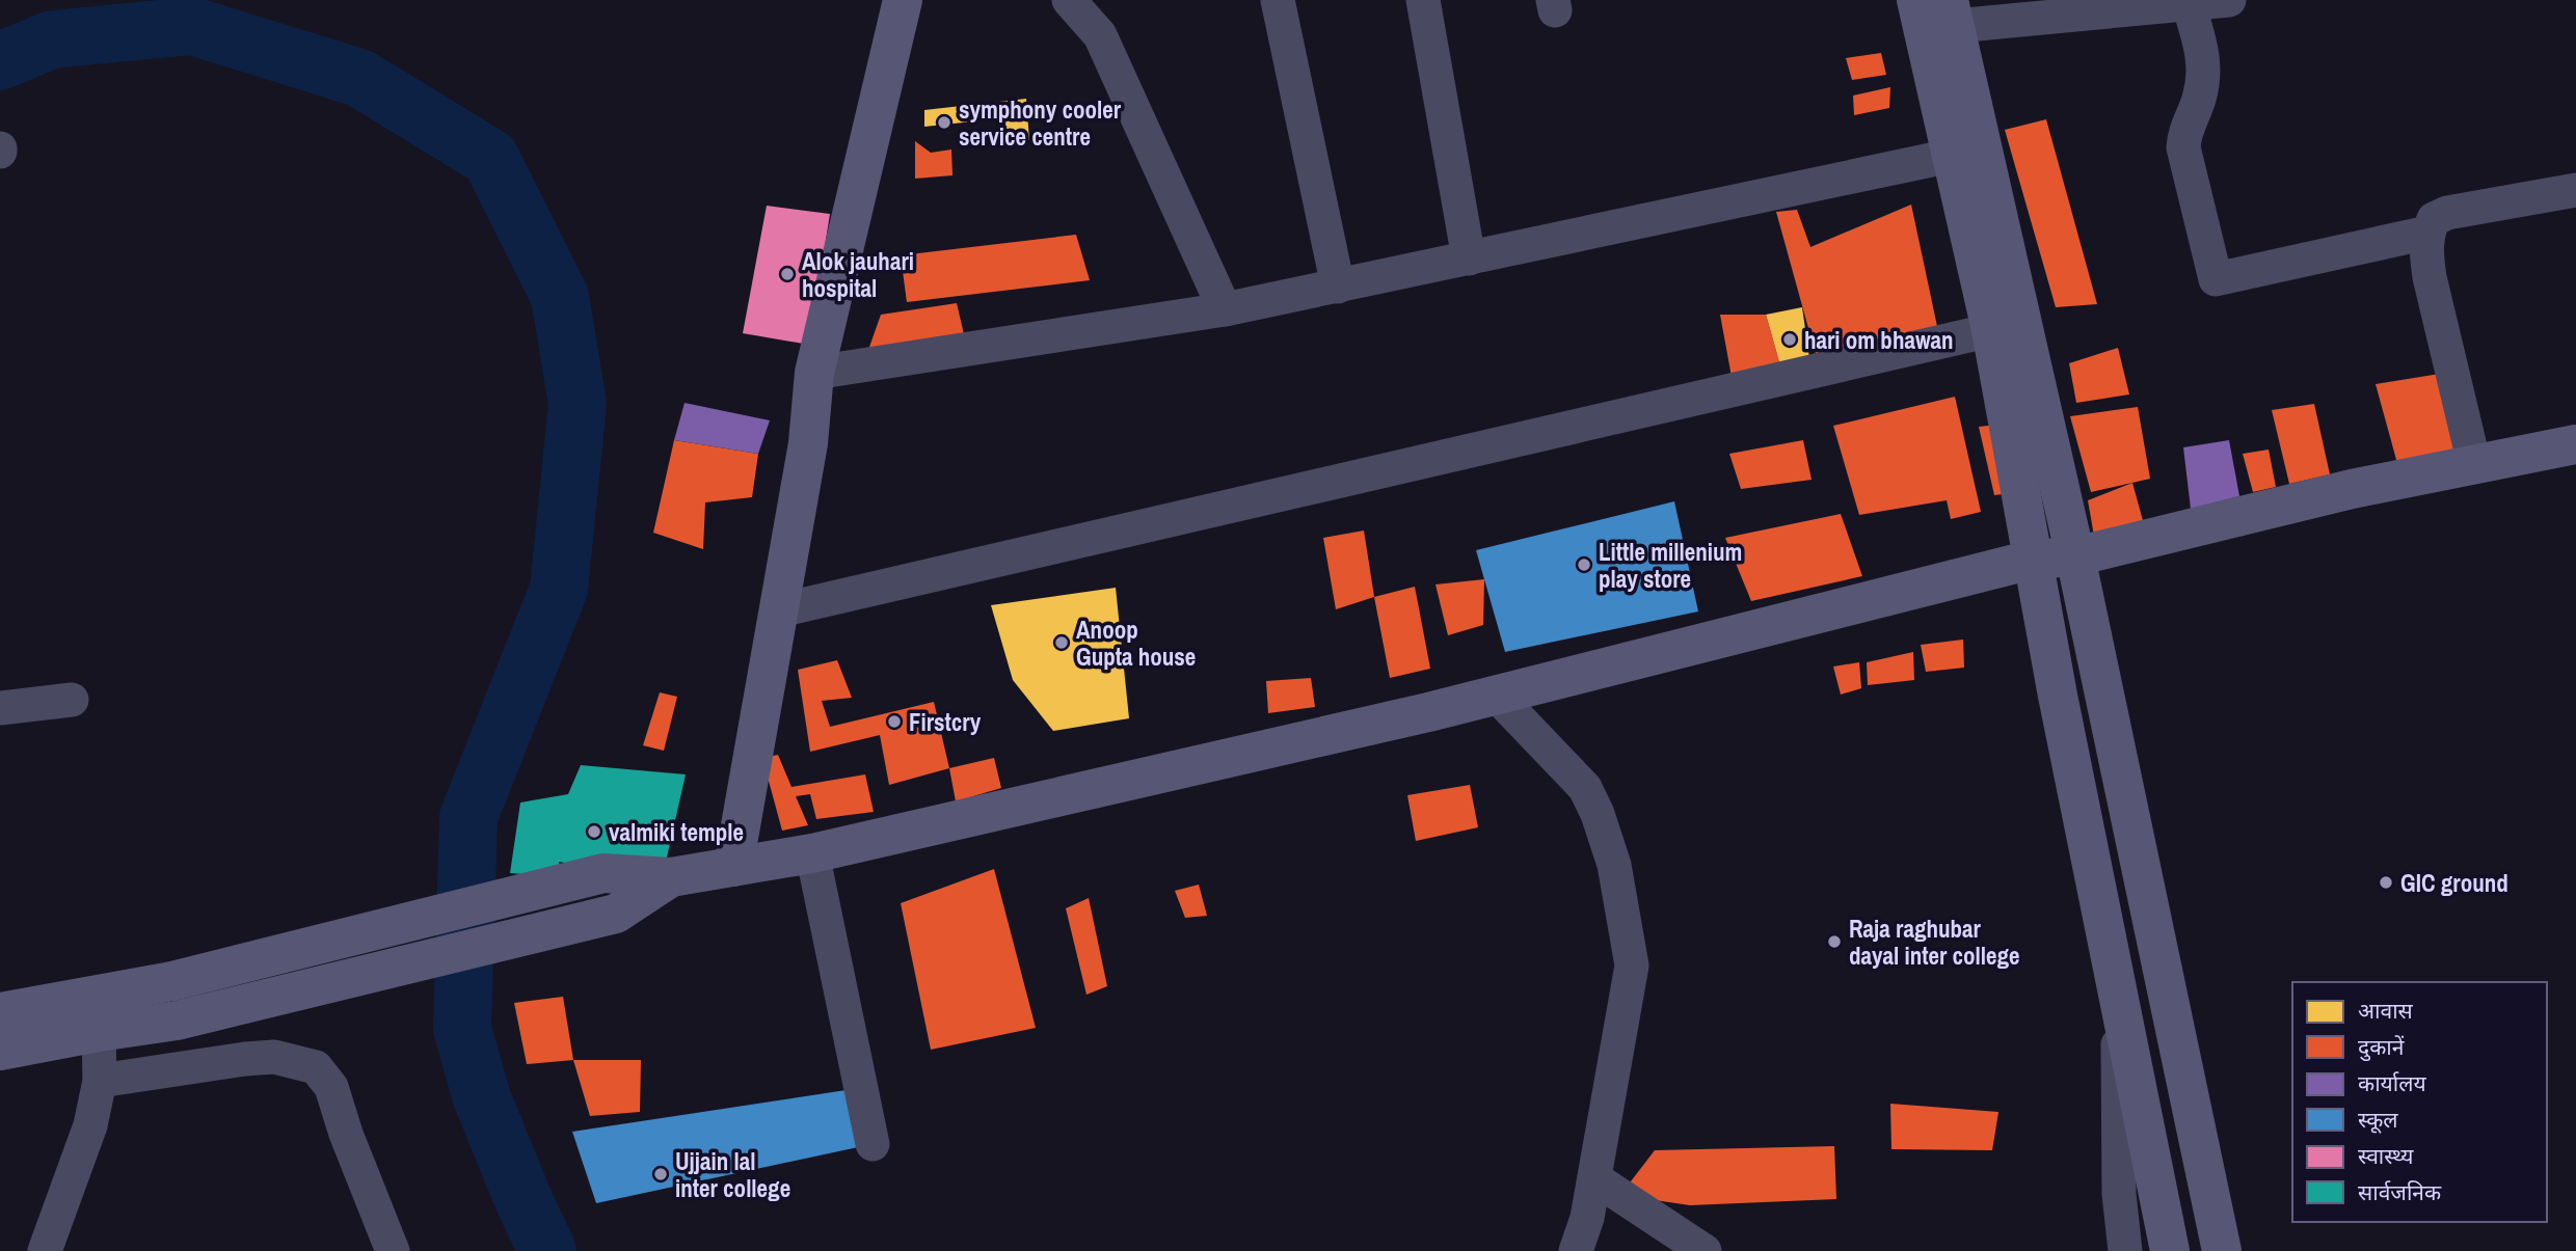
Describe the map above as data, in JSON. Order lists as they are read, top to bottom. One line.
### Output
{"places":["symphony cooler service centre","Alok jauhari hospital","hari om bhawan","Little millenium play store","Anoop Gupta house","Firstcry","valmiki temple","GIC ground","Raja raghubar dayal inter college","Ujjain lal inter college"],"legend":["आवास","दुकानें","कार्यालय","स्कूल","स्वास्थ्य","सार्वजनिक"]}
